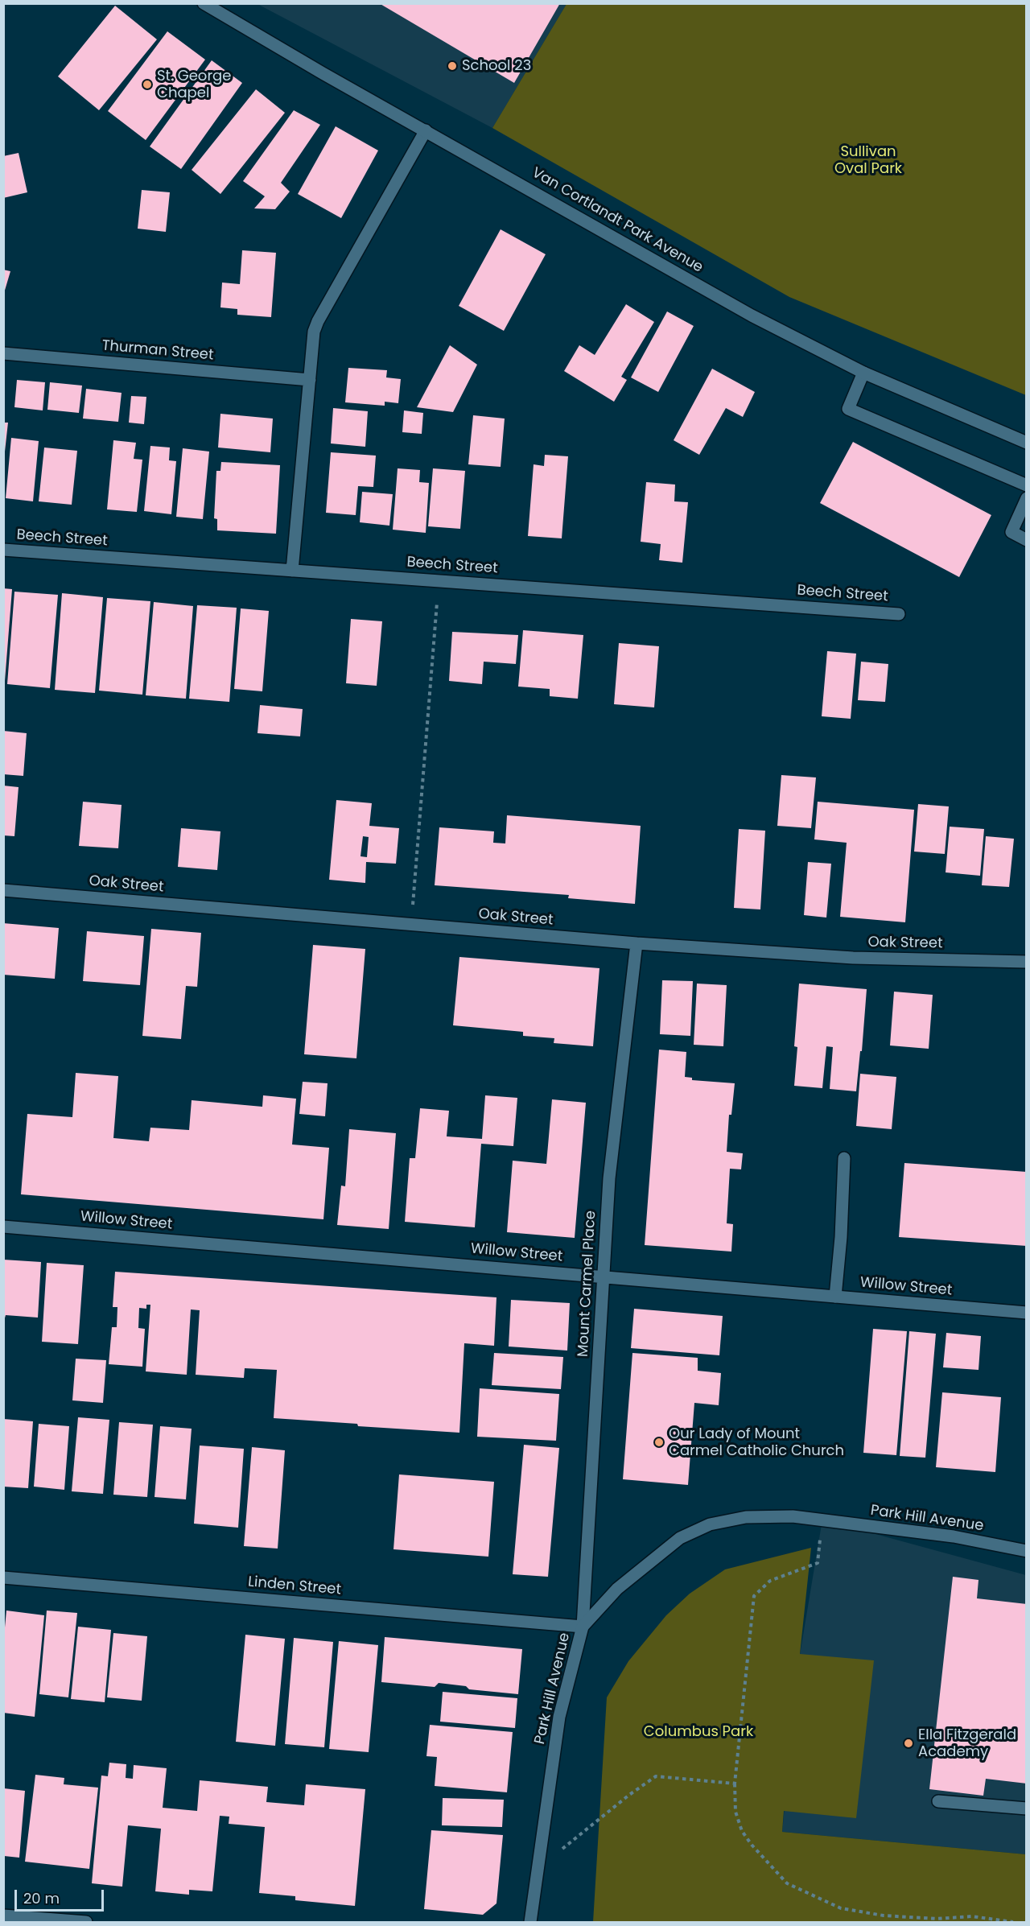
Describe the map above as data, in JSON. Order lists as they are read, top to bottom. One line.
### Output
{"streets":{"street":["Van Cortlandt Park Avenue","Thurman Street","Beech Street","Oak Street","Willow Street","Mount Carmel Place","Park Hill Avenue","Linden Street"]},"crossings":[["Oak Street","Mount Carmel Place"],["Willow Street","Mount Carmel Place"],["Mount Carmel Place","Park Hill Avenue"],["Mount Carmel Place","Linden Street"],["Park Hill Avenue","Linden Street"]],"parks":["Sullivan Oval Park","Columbus Park"],"places":["School 23","St. George Chapel","Our Lady of Mount Carmel Catholic Church","Ella Fitzgerald Academy"],"scale_bar":"20 m"}
